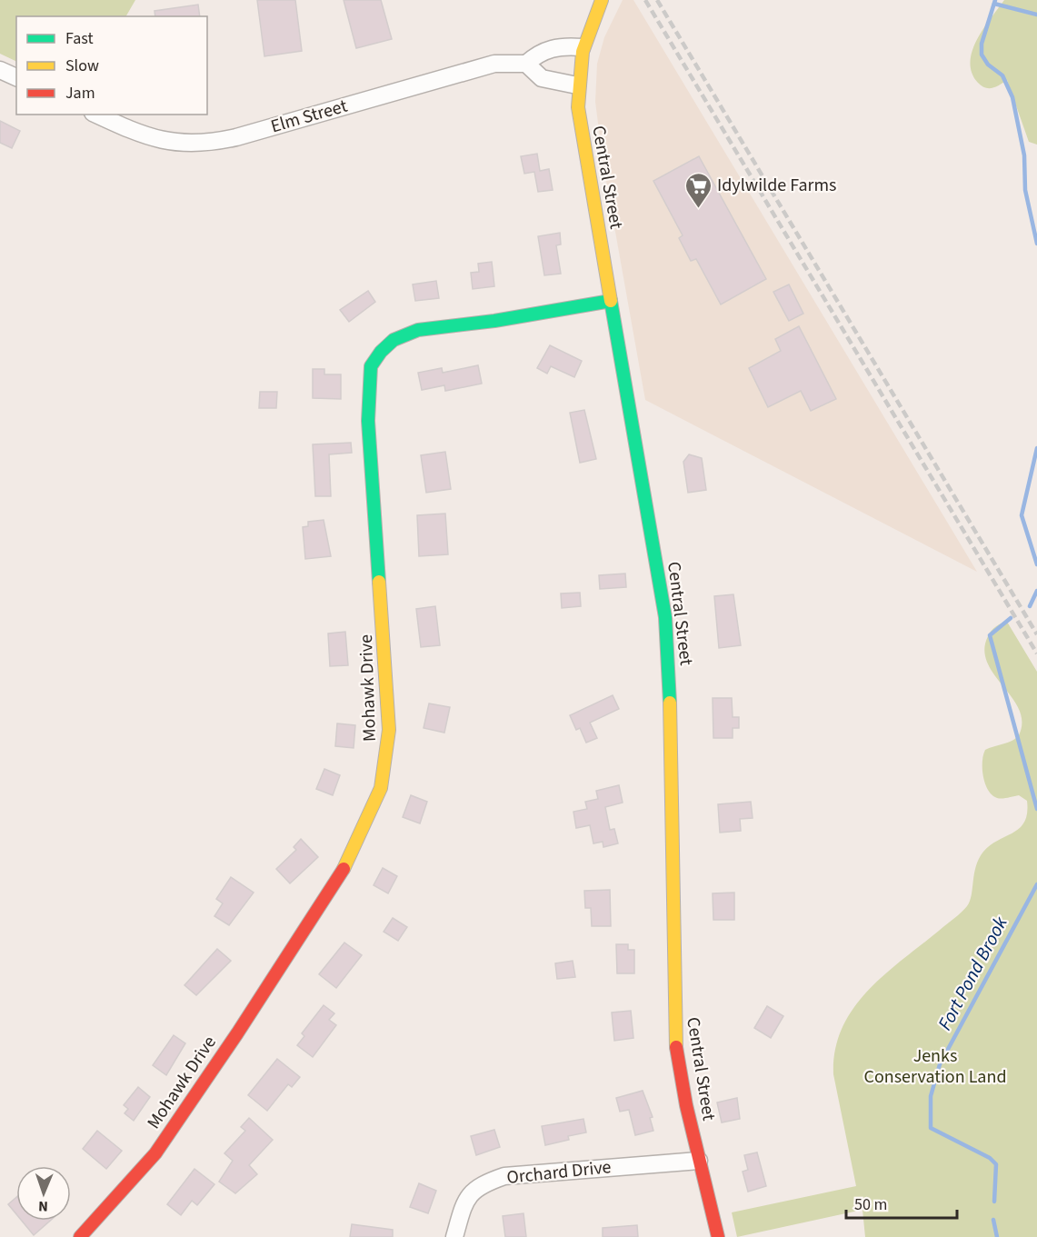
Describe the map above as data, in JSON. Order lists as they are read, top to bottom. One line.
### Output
{"streets":{"street":["Elm Street","Central Street","Mohawk Drive","Orchard Drive"]},"crossings":[["Central Street","Mohawk Drive"],["Central Street","Orchard Drive"]],"water":["Fort Pond Brook"],"parks":["Jenks Conservation Land"],"places":{"supermarket":["Idylwilde Farms"]},"legend":["Fast","Slow","Jam"],"scale_bar":"50 m","north":"bottom"}
